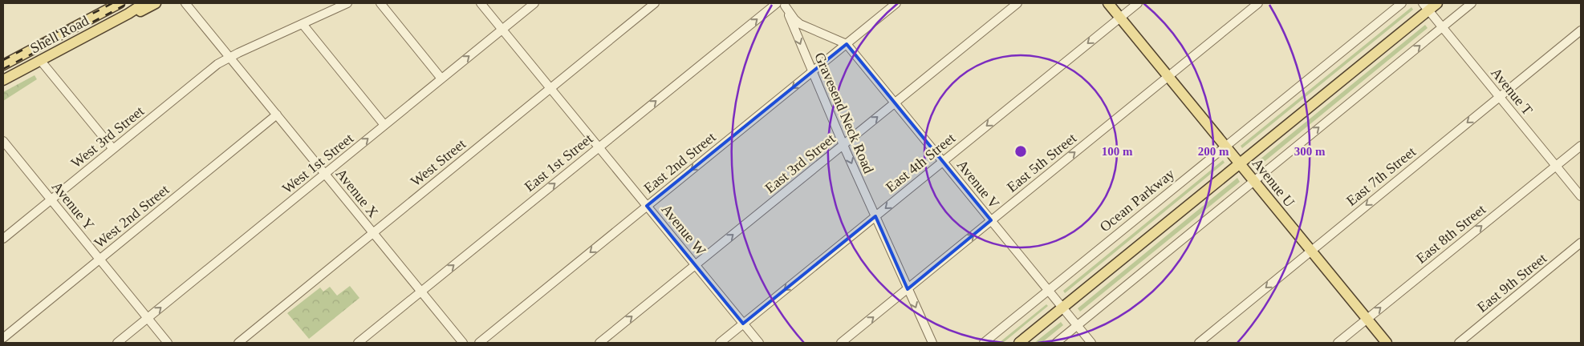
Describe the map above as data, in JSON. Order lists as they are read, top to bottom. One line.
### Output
{"streets":{"main road":["Shell Road","Avenue U"],"street":["Avenue T","Gravesend Neck Road","West 3rd Street","West Street","East 1st Street","East 2nd Street","East 4th Street","East 5th Street","West 1st Street","East 3rd Street","East 7th Street","Avenue V","Avenue X","Ocean Parkway","Avenue Y","West 2nd Street","Avenue W","East 8th Street","East 9th Street"]},"crossings":[["Avenue T","East 7th Street"],["Avenue T","East 8th Street"],["Gravesend Neck Road","East 1st Street"],["Gravesend Neck Road","East 2nd Street"],["Gravesend Neck Road","East 4th Street"],["Gravesend Neck Road","East 5th Street"],["Gravesend Neck Road","East 3rd Street"],["Gravesend Neck Road","Avenue V"],["West 3rd Street","Avenue X"],["West 3rd Street","Avenue Y"],["West Street","Avenue X"],["West Street","Avenue W"],["East 1st Street","Avenue V"],["East 1st Street","Avenue X"],["East 1st Street","Avenue W"],["East 2nd Street","Avenue V"],["East 2nd Street","Avenue W"],["East 4th Street","Avenue U"],["East 4th Street","Avenue V"],["East 4th Street","Avenue W"],["East 5th Street","Avenue U"],["East 5th Street","Avenue V"],["West 1st Street","Avenue X"],["West 1st Street","Avenue Y"],["West 1st Street","Avenue W"],["East 3rd Street","Avenue V"],["East 3rd Street","Avenue W"],["East 7th Street","Avenue U"],["Avenue U","Ocean Parkway"],["Avenue U","East 8th Street"],["Avenue V","Ocean Parkway"],["Avenue X","West 2nd Street"],["Avenue Y","West 2nd Street"]],"one_way":["Gravesend Neck Road","East 1st Street","East 2nd Street","East 4th Street","East 5th Street","West 1st Street","East 3rd Street","East 7th Street","East 8th Street"],"rings":["100 m","200 m","300 m"]}
